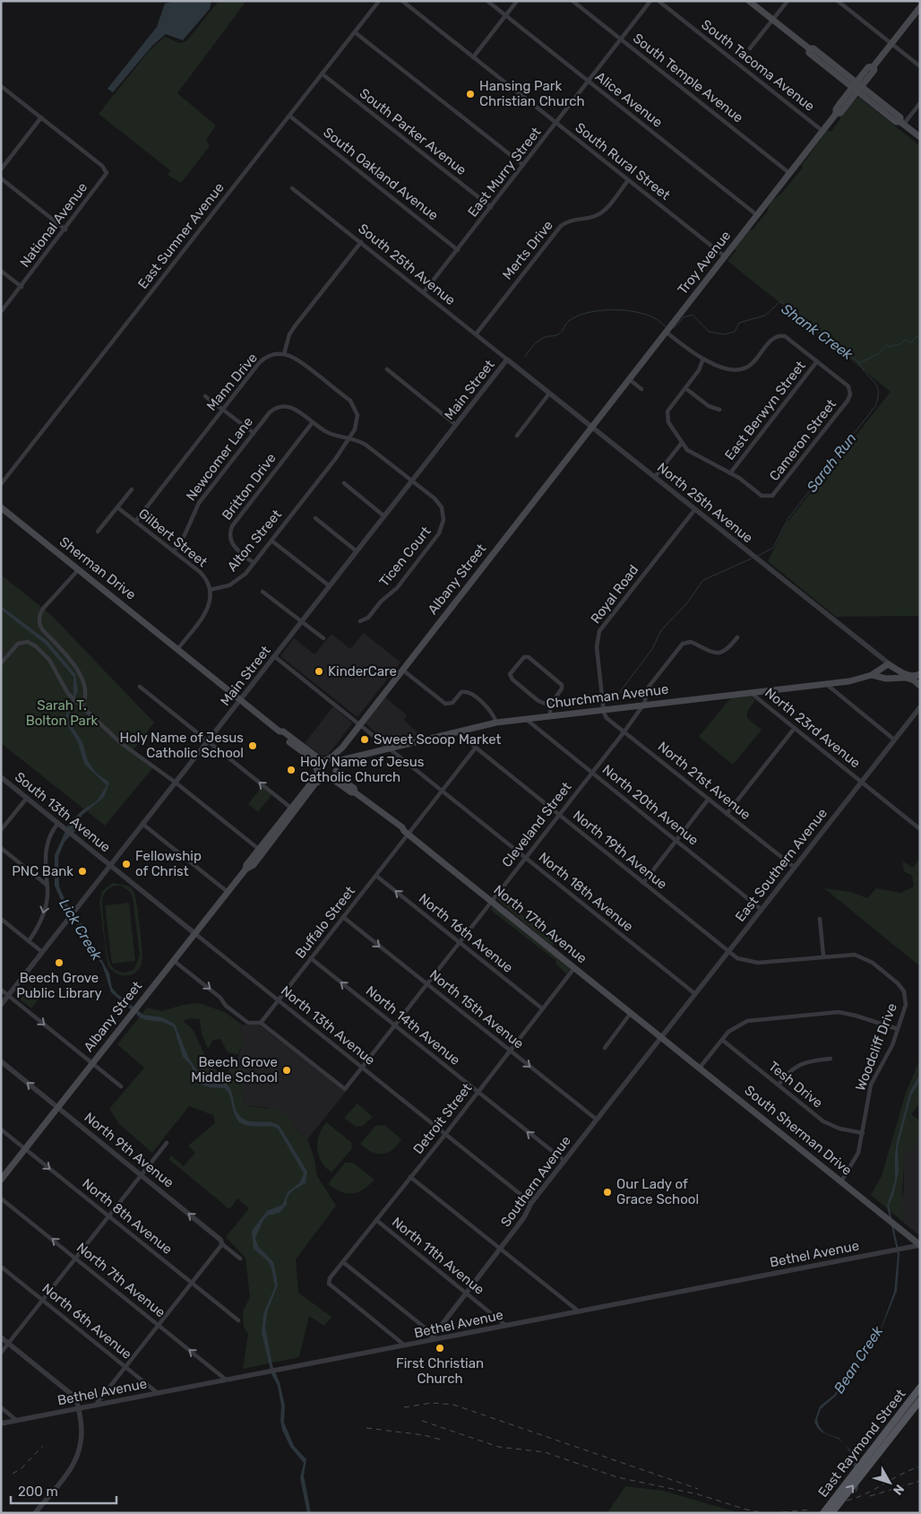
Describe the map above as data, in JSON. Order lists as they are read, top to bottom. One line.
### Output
{"streets":{"main road":["Troy Avenue","Sherman Drive","Albany Street","Churchman Avenue","North 17th Avenue","South Sherman Drive","East Raymond Street"],"street":["South Tacoma Avenue","South Temple Avenue","Alice Avenue","South Parker Avenue","South Rural Street","East Murry Street","South Oakland Avenue","National Avenue","East Sumner Avenue","Merts Drive","South 25th Avenue","Mann Drive","Main Street","East Berwyn Street","Cameron Street","Newcomer Lane","Britton Drive","North 25th Avenue","Gilbert Street","Alton Street","Ticen Court","Royal Road","North 23rd Avenue","North 21st Avenue","North 20th Avenue","South 13th Avenue","Cleveland Street","North 19th Avenue","East Southern Avenue","North 18th Avenue","Buffalo Street","North 16th Avenue","North 15th Avenue","North 13th Avenue","North 14th Avenue","Woodcliff Drive","Tesh Drive","Detroit Street","North 9th Avenue","Southern Avenue","North 8th Avenue","Bethel Avenue","North 11th Avenue","North 7th Avenue","North 6th Avenue"]},"crossings":[["South Tacoma Avenue","Troy Avenue"],["South Temple Avenue","East Murry Street"],["South Temple Avenue","Troy Avenue"],["Alice Avenue","East Murry Street"],["Alice Avenue","Troy Avenue"],["South Parker Avenue","East Murry Street"],["South Parker Avenue","East Sumner Avenue"],["South Rural Street","East Murry Street"],["South Rural Street","Merts Drive"],["South Rural Street","Troy Avenue"],["East Murry Street","South Oakland Avenue"],["East Murry Street","South 25th Avenue"],["South Oakland Avenue","East Sumner Avenue"],["Merts Drive","South 25th Avenue"],["Troy Avenue","North 25th Avenue"],["Troy Avenue","Albany Street"],["South 25th Avenue","Main Street"],["South 25th Avenue","North 25th Avenue"],["Mann Drive","Gilbert Street"],["Mann Drive","Alton Street"],["Main Street","North 25th Avenue"],["Main Street","Ticen Court"],["Main Street","Sherman Drive"],["Main Street","South 13th Avenue"],["Main Street","North 18th Avenue"],["Main Street","North 17th Avenue"],["Main Street","North 13th Avenue"],["East Berwyn Street","Cameron Street"],["Newcomer Lane","Gilbert Street"],["Newcomer Lane","Ticen Court"],["Britton Drive","Alton Street"],["Britton Drive","Ticen Court"],["North 25th Avenue","Albany Street"],["North 25th Avenue","Royal Road"],["North 25th Avenue","Churchman Avenue"],["Gilbert Street","Alton Street"],["Alton Street","Ticen Court"],["Sherman Drive","North 17th Avenue"],["Albany Street","Churchman Avenue"],["Albany Street","North 18th Avenue"],["Albany Street","North 17th Avenue"],["Albany Street","North 13th Avenue"],["Albany Street","North 9th Avenue"],["Albany Street","North 8th Avenue"],["Royal Road","Churchman Avenue"],["Royal Road","North 21st Avenue"],["Churchman Avenue","North 23rd Avenue"],["Churchman Avenue","North 21st Avenue"],["Churchman Avenue","North 20th Avenue"],["Churchman Avenue","Cleveland Street"],["Churchman Avenue","North 19th Avenue"],["Churchman Avenue","North 18th Avenue"],["Churchman Avenue","North 17th Avenue"],["North 23rd Avenue","East Southern Avenue"],["North 21st Avenue","Cleveland Street"],["North 21st Avenue","East Southern Avenue"],["North 20th Avenue","Cleveland Street"],["North 20th Avenue","East Southern Avenue"],["South 13th Avenue","North 13th Avenue"],["Cleveland Street","North 19th Avenue"],["Cleveland Street","North 18th Avenue"],["Cleveland Street","Buffalo Street"],["Cleveland Street","North 17th Avenue"],["Cleveland Street","North 16th Avenue"],["Cleveland Street","North 15th Avenue"],["Cleveland Street","North 13th Avenue"],["Cleveland Street","North 14th Avenue"],["North 19th Avenue","East Southern Avenue"],["North 19th Avenue","Buffalo Street"],["North 19th Avenue","Woodcliff Drive"],["East Southern Avenue","North 18th Avenue"],["East Southern Avenue","North 17th Avenue"],["East Southern Avenue","South Sherman Drive"],["East Southern Avenue","Southern Avenue"],["North 18th Avenue","Buffalo Street"],["Buffalo Street","North 17th Avenue"],["Buffalo Street","North 16th Avenue"],["Buffalo Street","North 15th Avenue"],["Buffalo Street","North 13th Avenue"],["Buffalo Street","North 14th Avenue"],["North 17th Avenue","Detroit Street"],["North 17th Avenue","South Sherman Drive"],["North 17th Avenue","Southern Avenue"],["North 16th Avenue","Detroit Street"],["North 15th Avenue","Detroit Street"],["North 15th Avenue","Southern Avenue"],["North 13th Avenue","Detroit Street"],["North 13th Avenue","Southern Avenue"],["North 14th Avenue","Detroit Street"],["North 14th Avenue","Southern Avenue"],["Woodcliff Drive","Tesh Drive"],["Woodcliff Drive","South Sherman Drive"],["Detroit Street","Bethel Avenue"],["Detroit Street","North 11th Avenue"],["South Sherman Drive","Southern Avenue"],["South Sherman Drive","Bethel Avenue"],["Southern Avenue","Bethel Avenue"],["Southern Avenue","North 11th Avenue"],["Bethel Avenue","North 11th Avenue"],["Bethel Avenue","North 7th Avenue"],["Bethel Avenue","North 6th Avenue"]],"one_way":["North 16th Avenue","North 15th Avenue","North 14th Avenue","North 9th Avenue","North 8th Avenue","North 7th Avenue"],"water":["Shank Creek","Sarah Run","Lick Creek","Bean Creek"],"parks":["Sarah T. Bolton Park"],"places":["Hansing Park Christian Church","KinderCare","Sweet Scoop Market","Holy Name of Jesus Catholic School","Holy Name of Jesus Catholic Church","Fellowship of Christ","PNC Bank","Beech Grove Public Library","Beech Grove Middle School","Our Lady of Grace School","First Christian Church"],"scale_bar":"200 m","north":"bottom right"}
